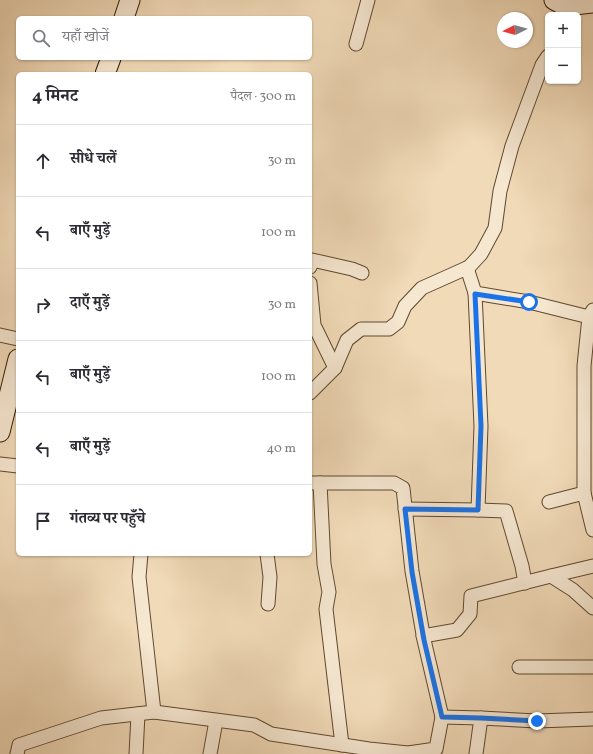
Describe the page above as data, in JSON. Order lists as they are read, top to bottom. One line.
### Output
{"north":"left","page":{"map_buttons":["+","−"],"search":"यहाँ खोजें","heading":["4 मिनट","पैदल · 300 m"],"list":[["सीधे चलें","30 m"],["बाएँ मुड़ें","100 m"],["दाएँ मुड़ें","30 m"],["बाएँ मुड़ें","100 m"],["बाएँ मुड़ें","40 m"],"गंतव्य पर पहुँचे"]}}
